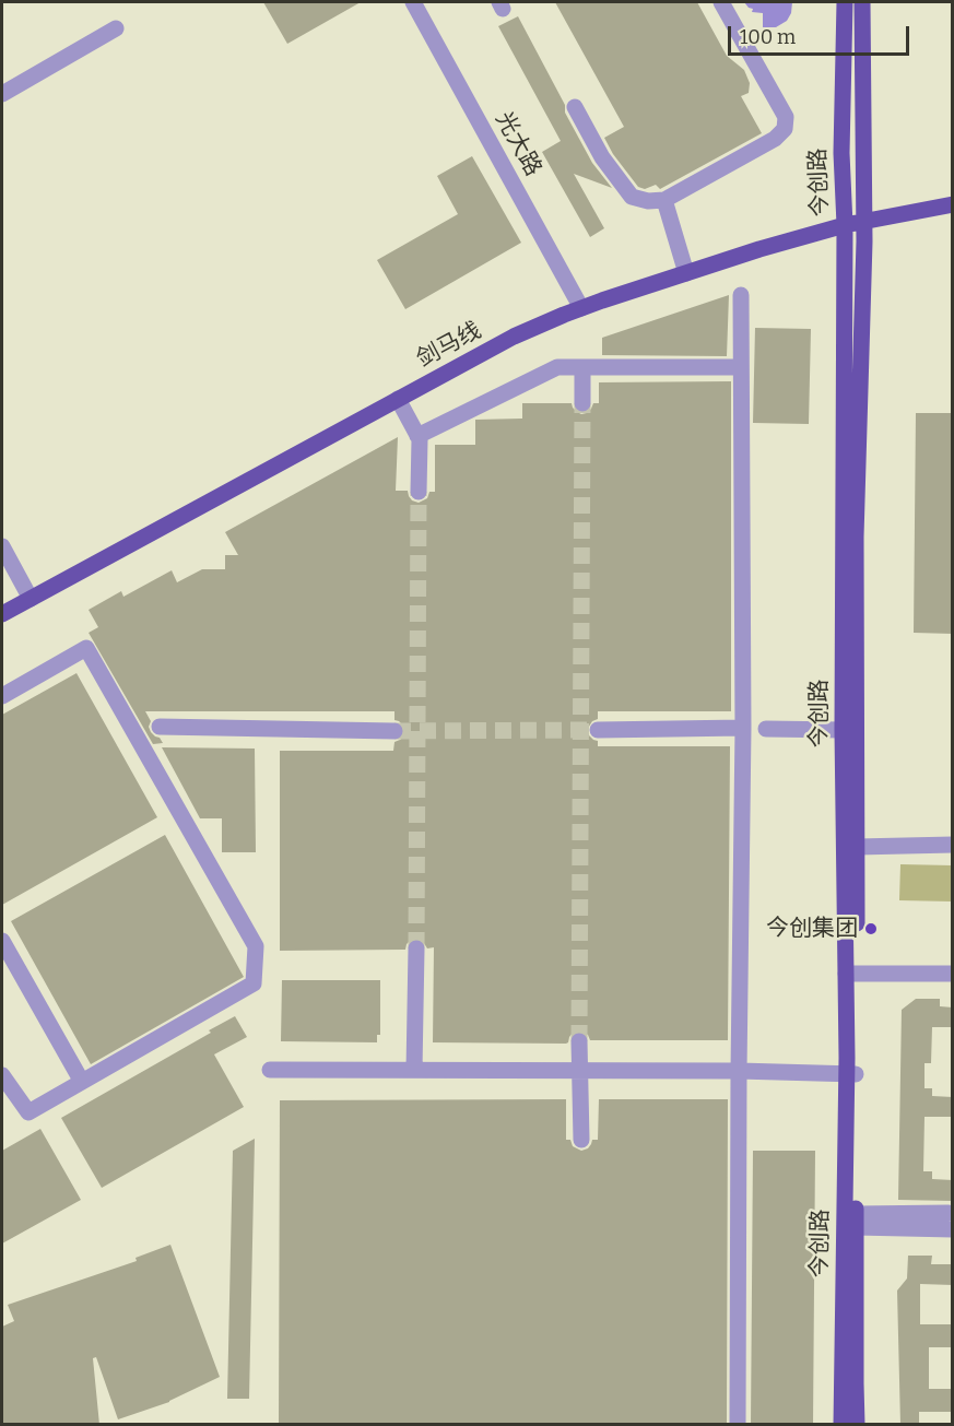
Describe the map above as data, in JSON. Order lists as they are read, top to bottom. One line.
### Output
{"streets":{"main road":["今创路","剑马线"],"street":["光大路"]},"crossings":[["光大路","剑马线"],["今创路","剑马线"]],"places":["今创集团"],"scale_bar":"100 m"}
